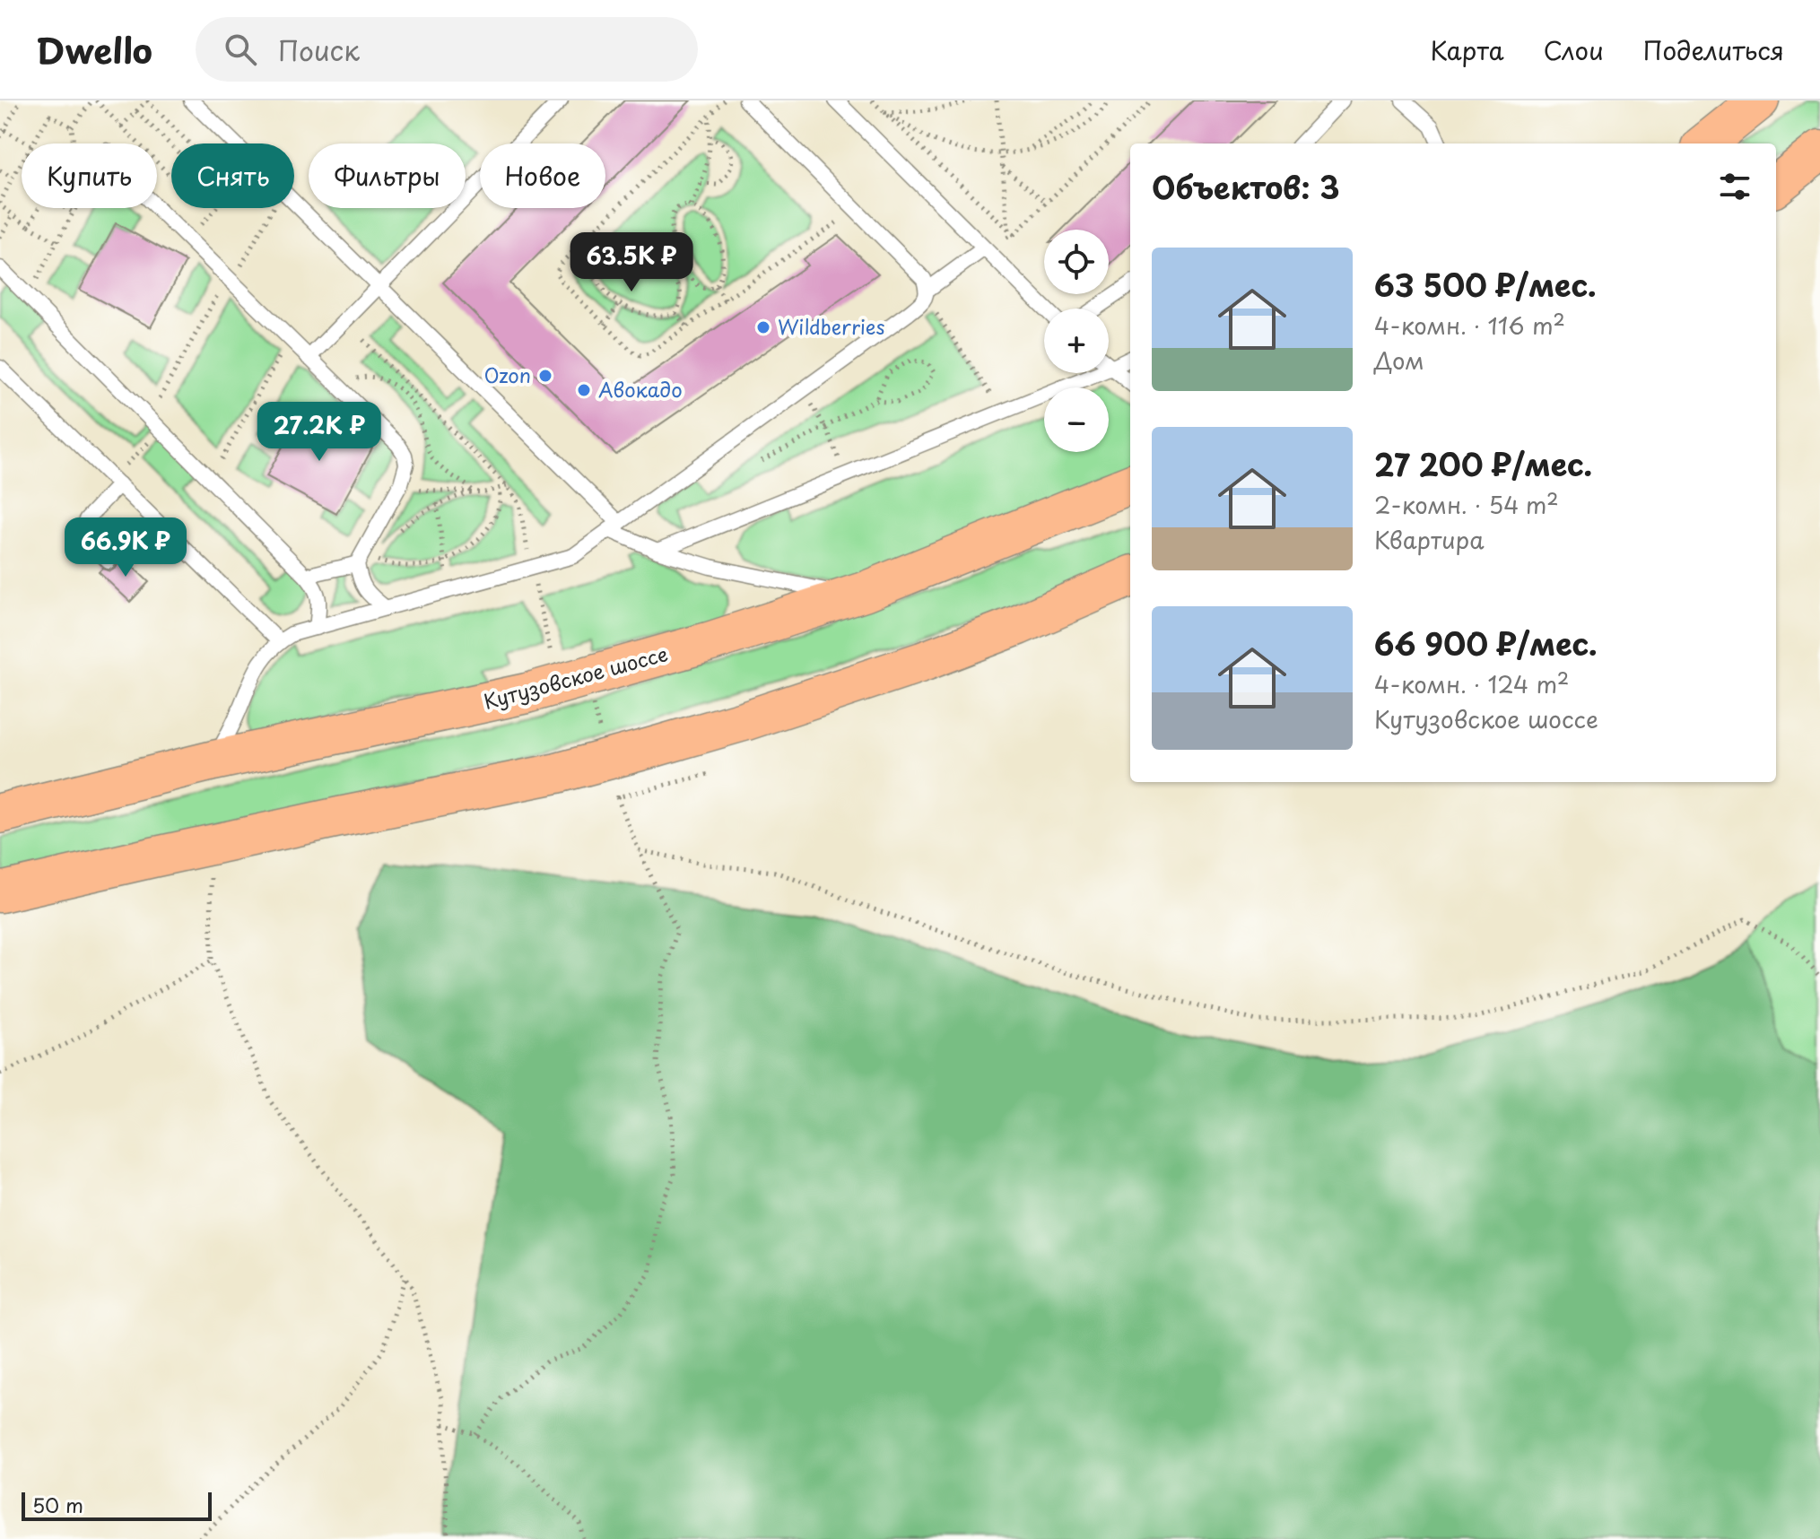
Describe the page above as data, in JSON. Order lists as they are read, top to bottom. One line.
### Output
{"streets":{"main road":["Кутузовское шоссе"]},"places":["Wildberries","Ozon","Авокадо"],"scale_bar":"50 m","page":{"header":"Dwello","search":"Поиск","nav":["Карта","Слои","Поделиться"],"chip":["Купить","Снять","Фильтры","Новое"],"heading":"Объектов: 3","map_buttons":["+","−"],"list":[{"name":"63 500 ₽/мес.","note":"4-комн. · 116 m² · Дом"},{"name":"27 200 ₽/мес.","note":"2-комн. · 54 m² · Квартира"},{"name":"66 900 ₽/мес.","note":"4-комн. · 124 m² · Кутузовское шоссе"}],"price":["63.5K ₽","27.2K ₽","66.9K ₽"],"scale":"50 m"}}
